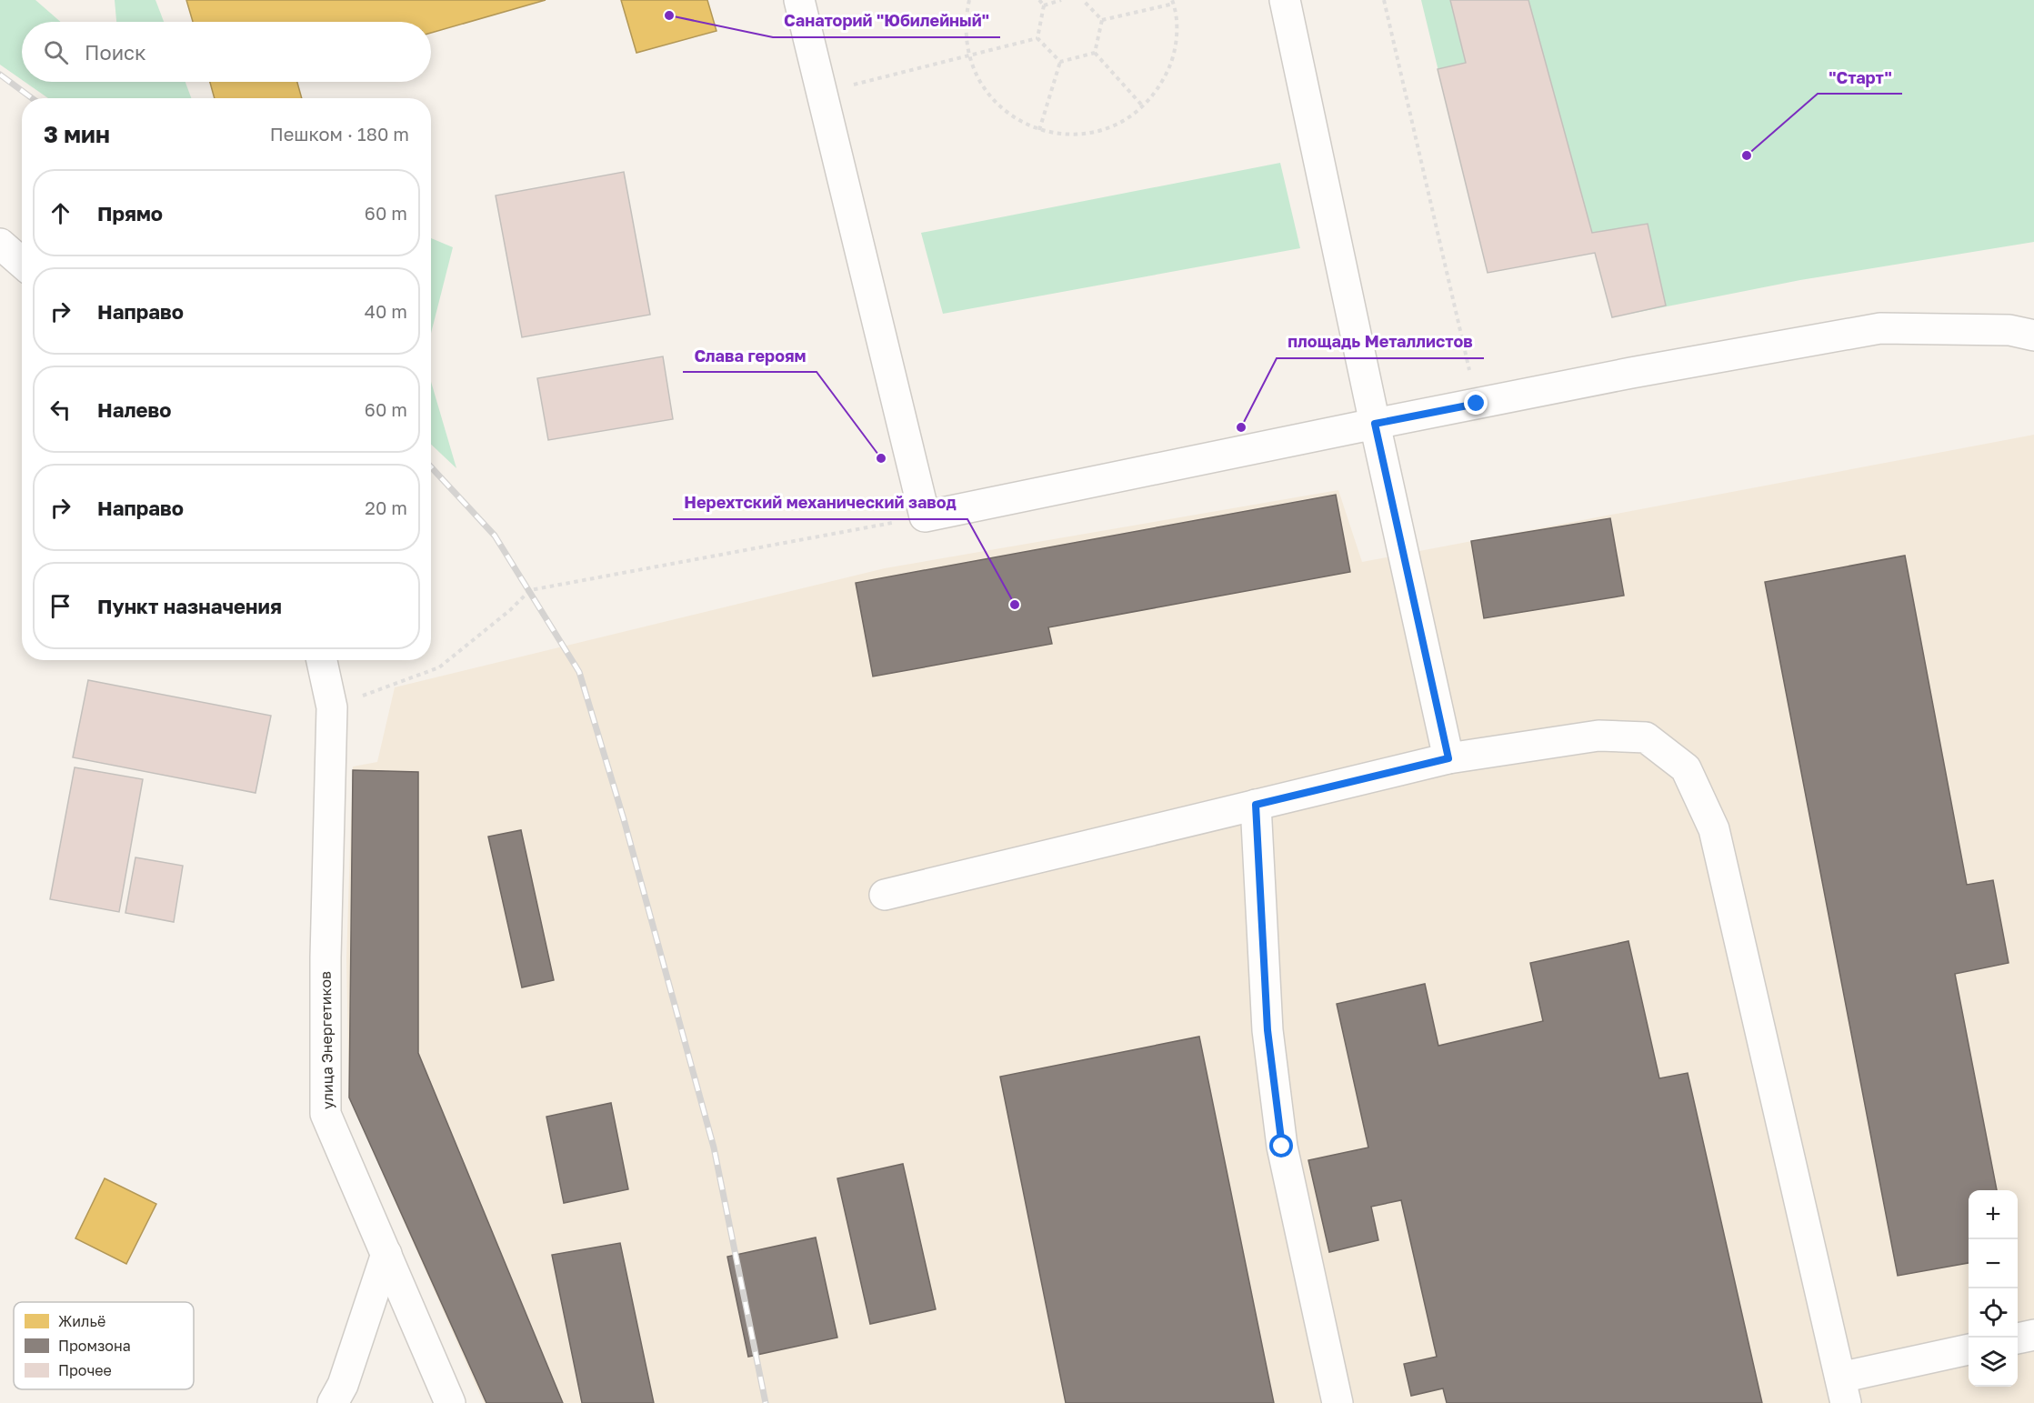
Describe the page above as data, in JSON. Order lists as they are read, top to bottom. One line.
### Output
{"streets":{"street":["улица Энергетиков"]},"places":["Санаторий \"Юбилейный\"","\"Старт\"","площадь Металлистов","Слава героям","Нерехтский механический завод"],"legend":["Жильё","Промзона","Прочее"],"page":{"search":"Поиск","heading":["3 мин","Пешком · 180 m"],"list":[["Прямо","60 m"],["Направо","40 m"],["Налево","60 m"],["Направо","20 m"],"Пункт назначения"],"map_buttons":["+","−"]}}
